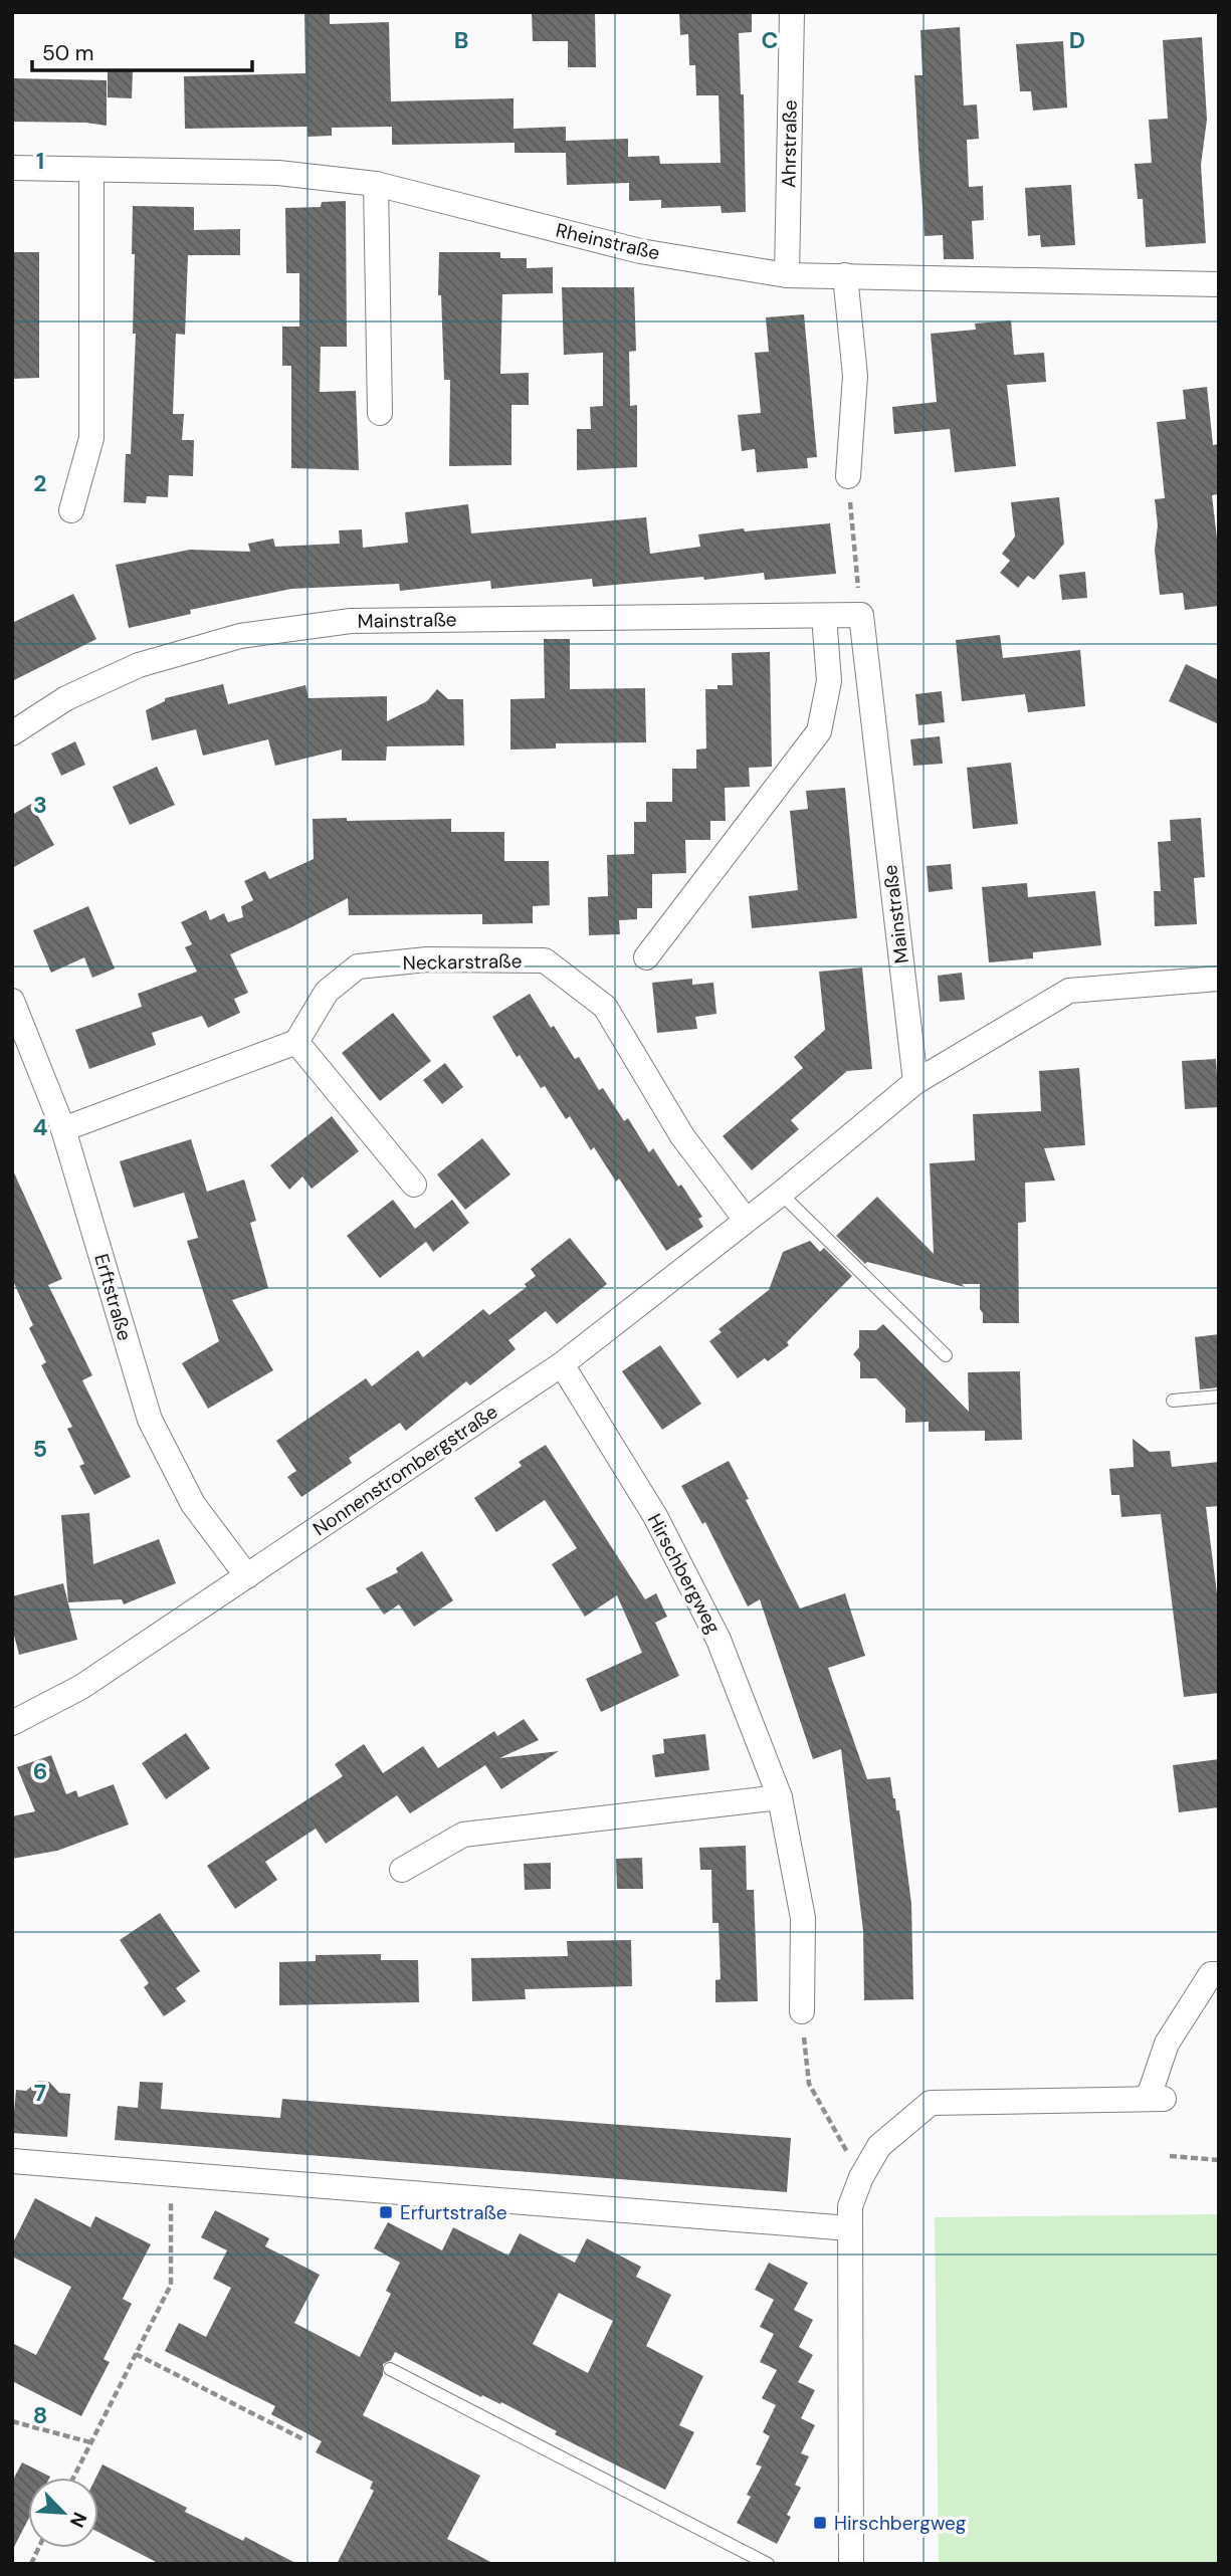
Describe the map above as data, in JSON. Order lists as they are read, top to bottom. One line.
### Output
{"streets":{"street":["Ahrstraße","Rheinstraße","Mainstraße","Neckarstraße","Erftstraße","Nonnenstrombergstraße","Hirschbergweg"]},"crossings":[["Ahrstraße","Rheinstraße"],["Mainstraße","Nonnenstrombergstraße"],["Neckarstraße","Nonnenstrombergstraße"],["Erftstraße","Nonnenstrombergstraße"],["Nonnenstrombergstraße","Hirschbergweg"]],"places":{"transit":["Erfurtstraße","Hirschbergweg"]},"scale_bar":"50 m","north":"bottom right","grid":{"columns":["B","C","D"],"rows":["1","2","3","4","5","6","7","8"]}}
